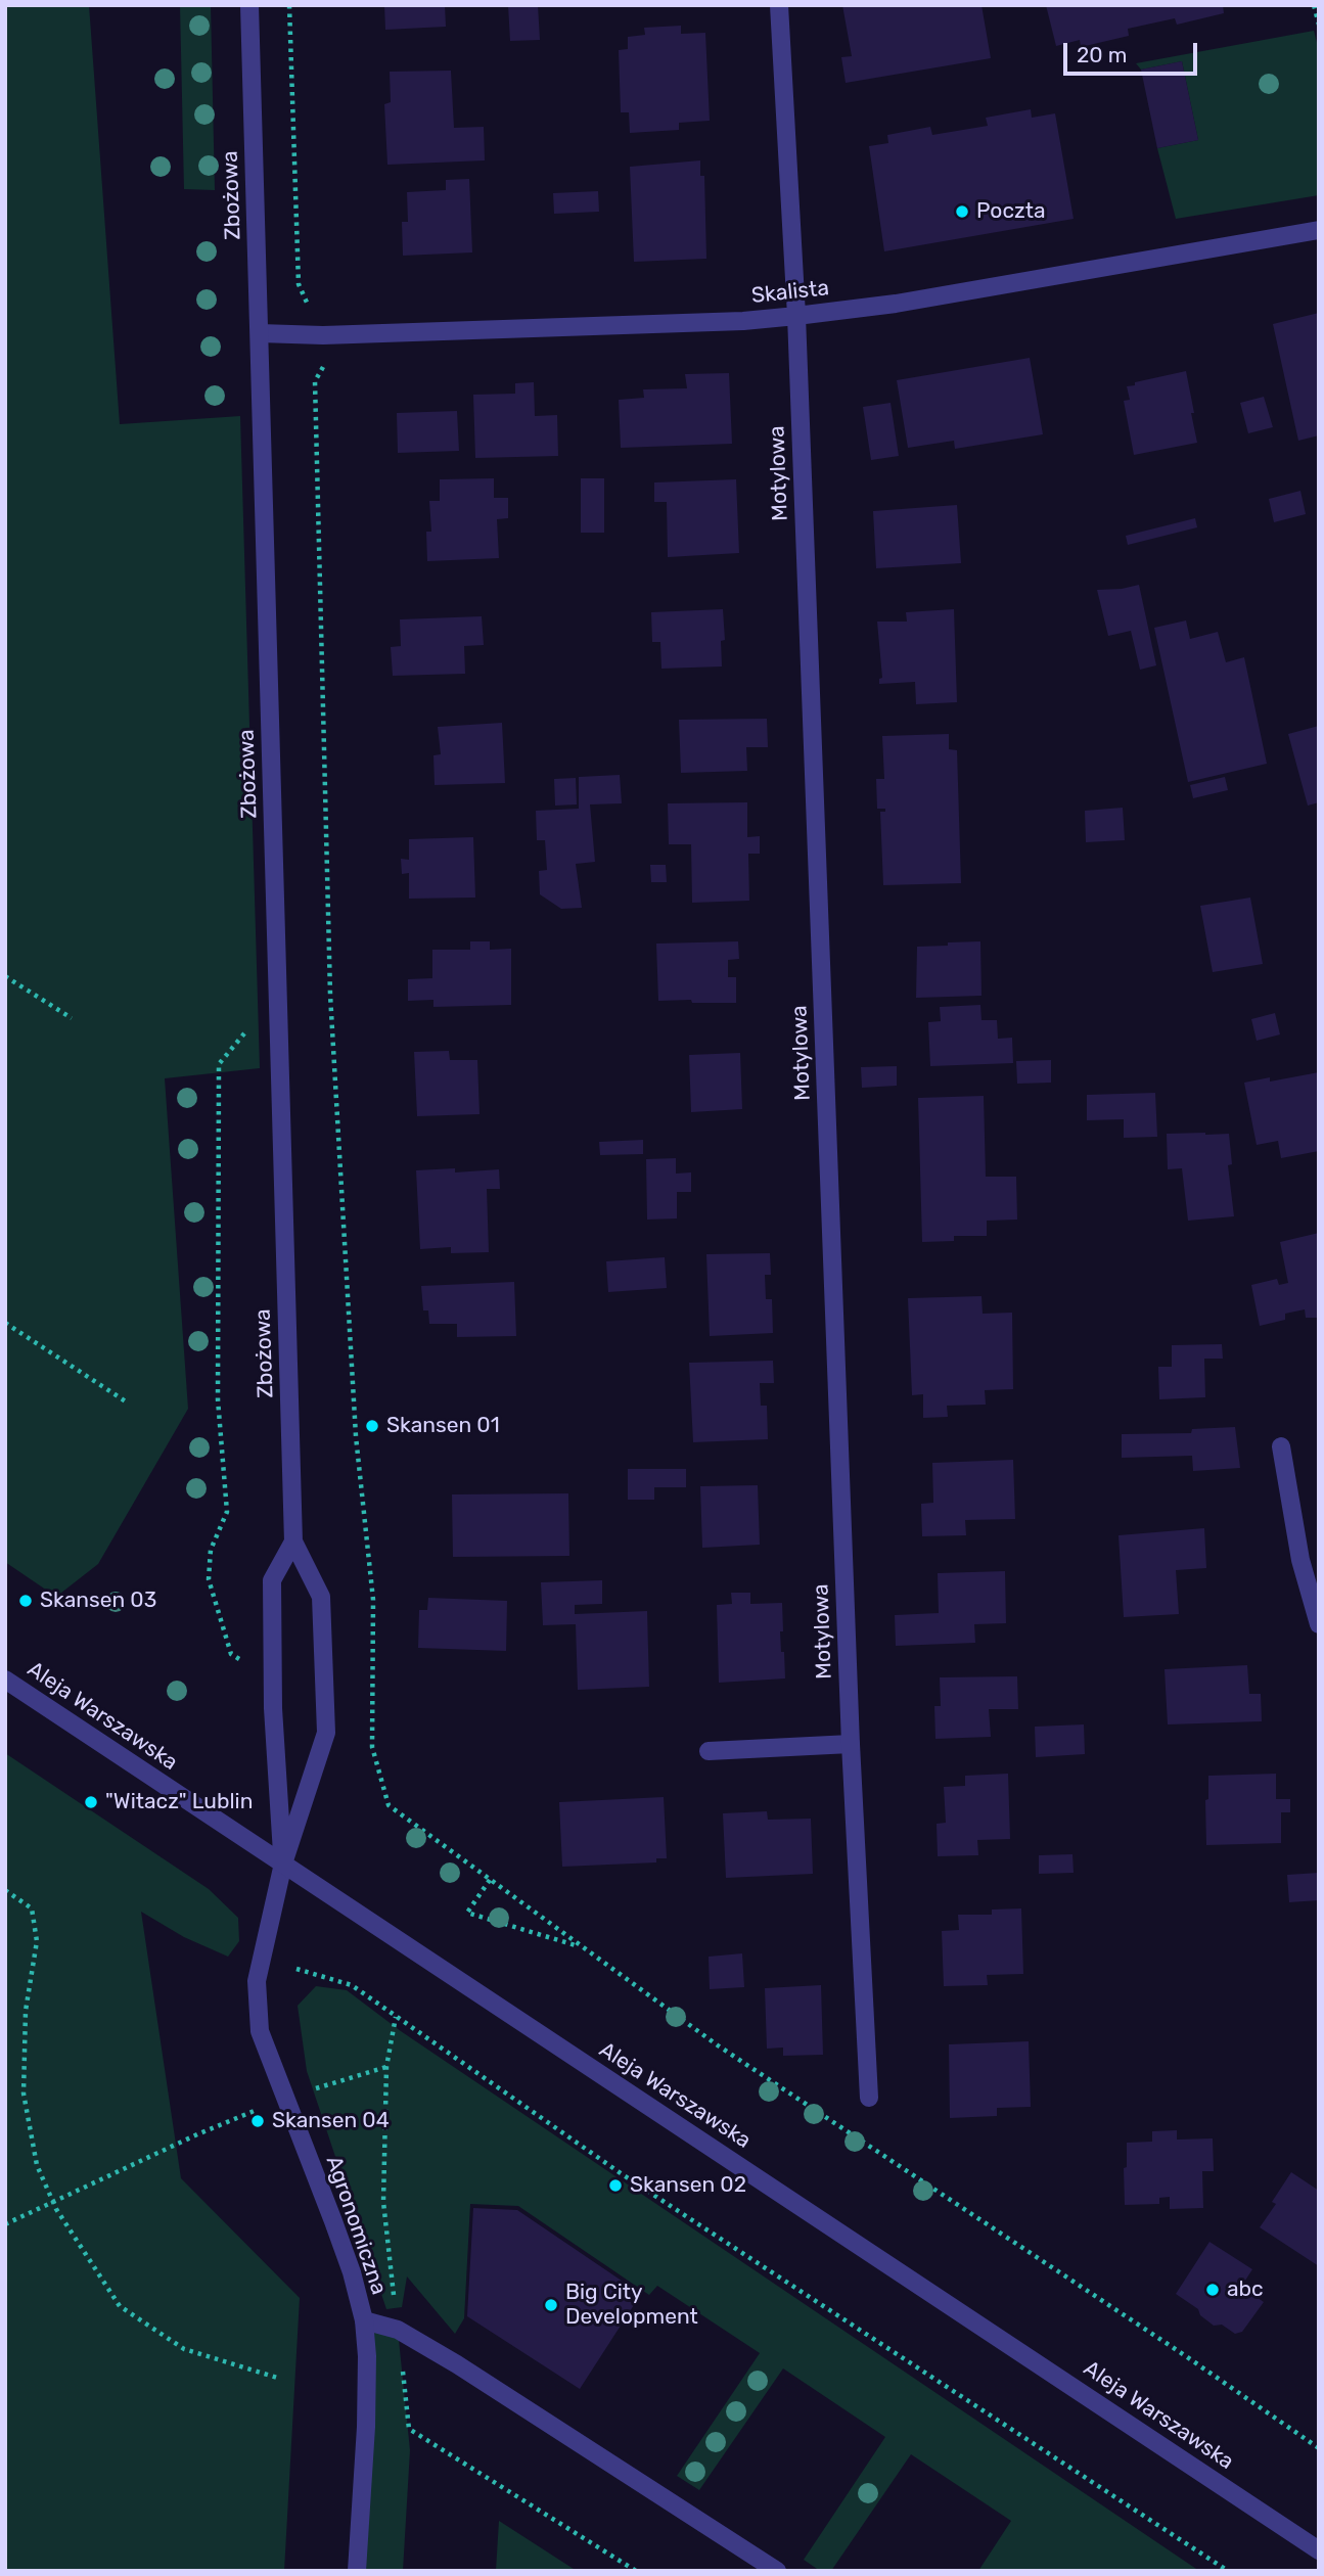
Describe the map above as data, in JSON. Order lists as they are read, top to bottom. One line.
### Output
{"streets":{"street":["Zbożowa","Skalista","Motylowa","Aleja Warszawska","Agronomiczna"]},"crossings":[["Zbożowa","Skalista"],["Zbożowa","Aleja Warszawska"],["Zbożowa","Agronomiczna"],["Skalista","Motylowa"],["Aleja Warszawska","Agronomiczna"]],"places":["Poczta","Skansen 01","Skansen 03","\"Witacz\" Lublin","Skansen 04","Skansen 02","abc","Big City Development"],"scale_bar":"20 m"}
